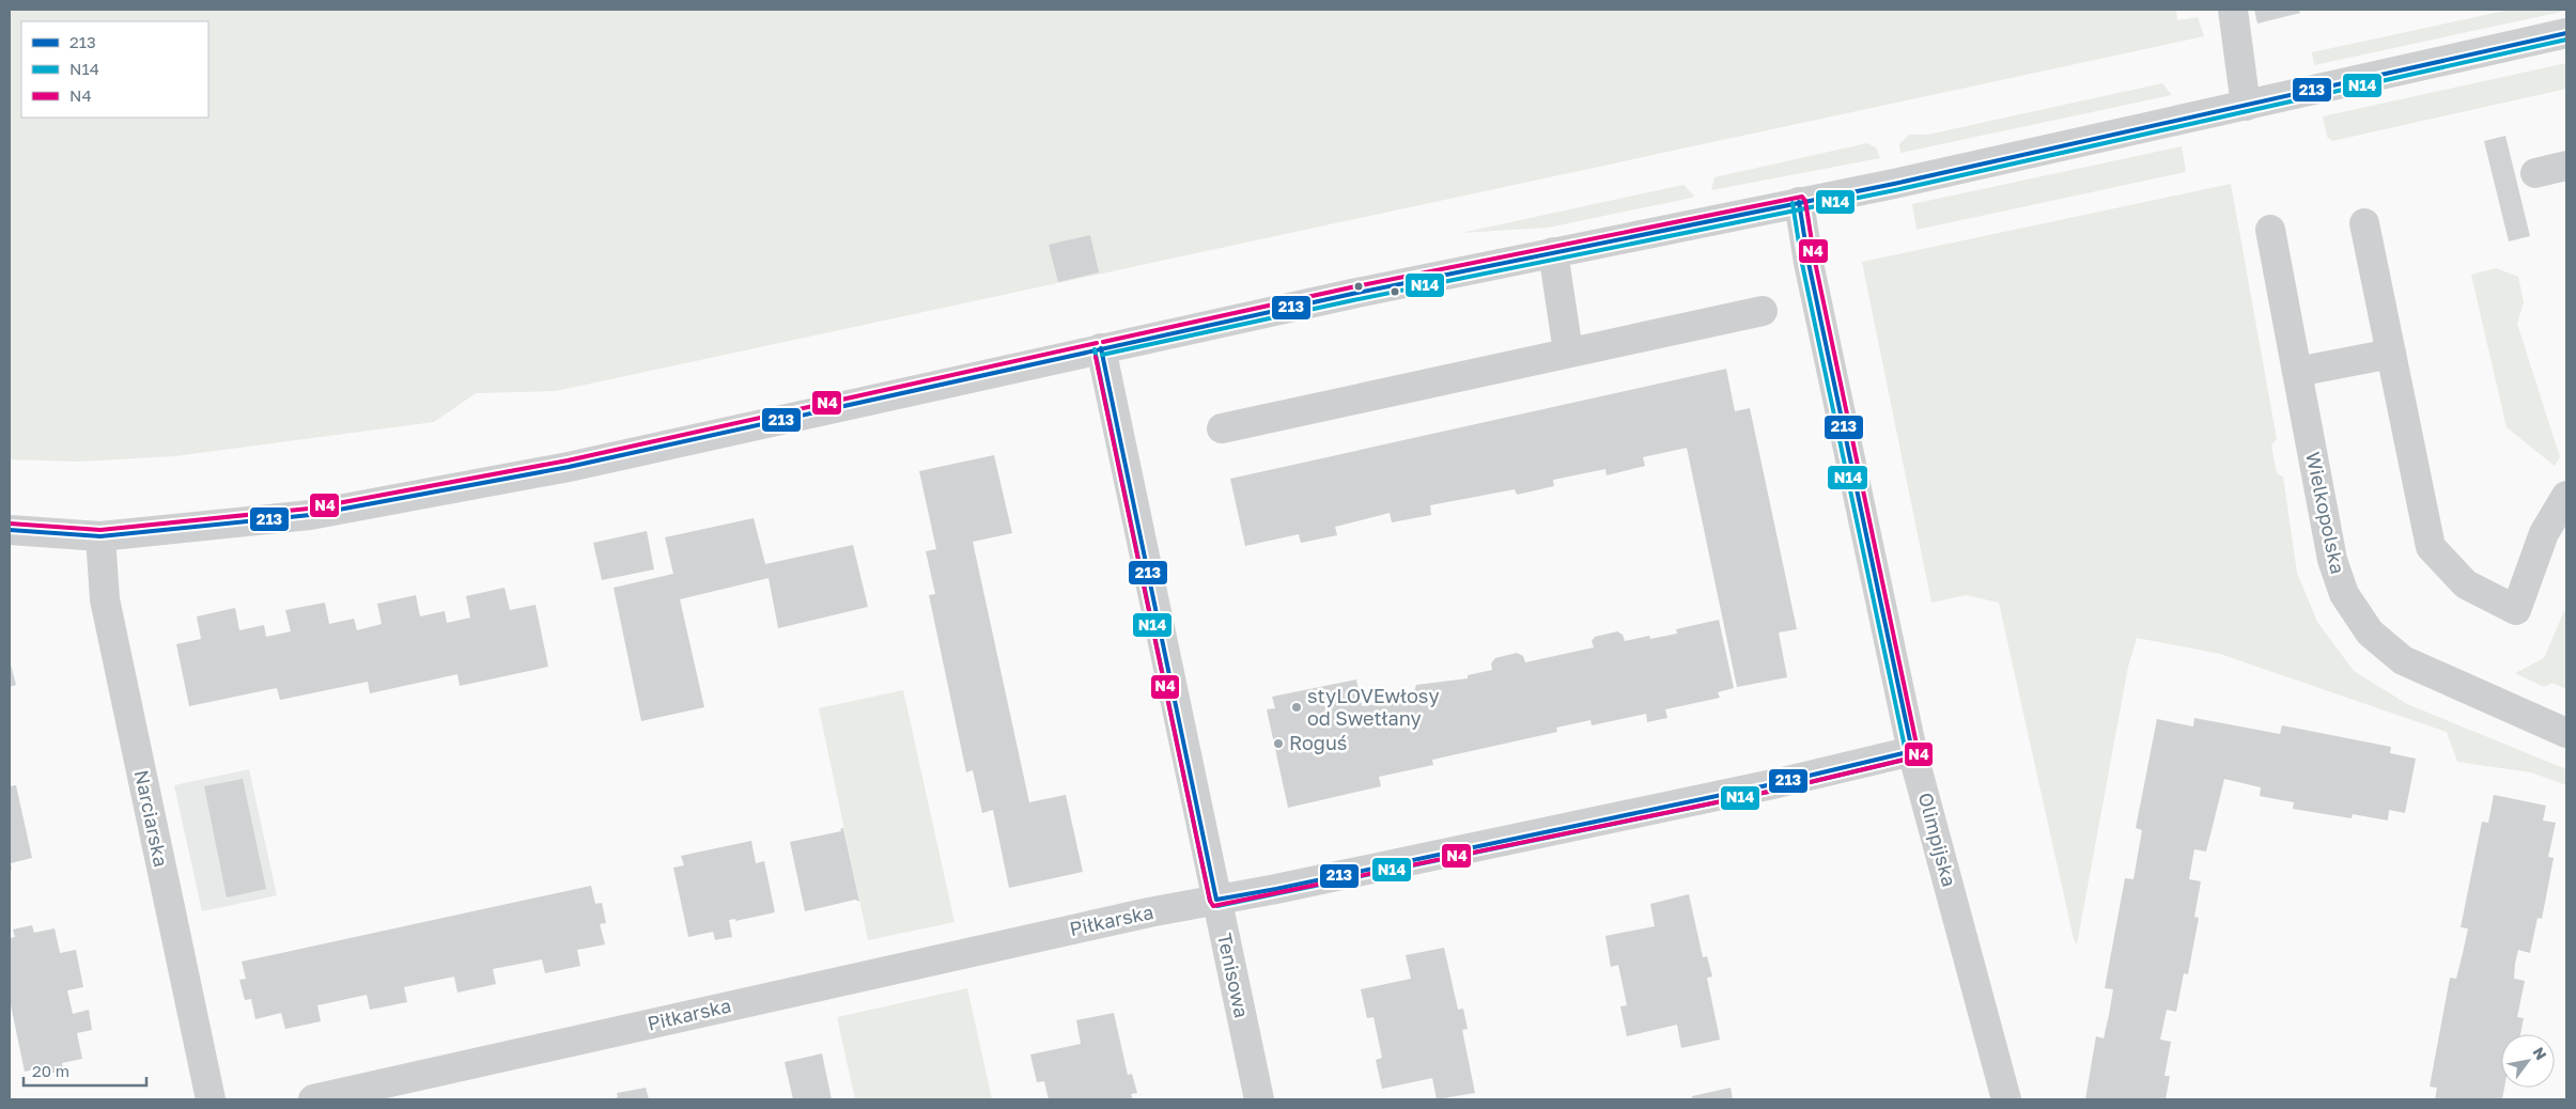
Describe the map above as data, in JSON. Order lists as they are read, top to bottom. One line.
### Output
{"streets":{"street":["Wielkopolska","Narciarska","Olimpijska","Piłkarska","Tenisowa"]},"crossings":[["Olimpijska","Piłkarska"],["Piłkarska","Tenisowa"]],"places":["styLOVEwłosy od Swetłany","Roguś"],"lines":["transit line 213","transit line N14","transit line N4"],"legend":["213","N14","N4"],"scale_bar":"20 m","north":"top right"}
